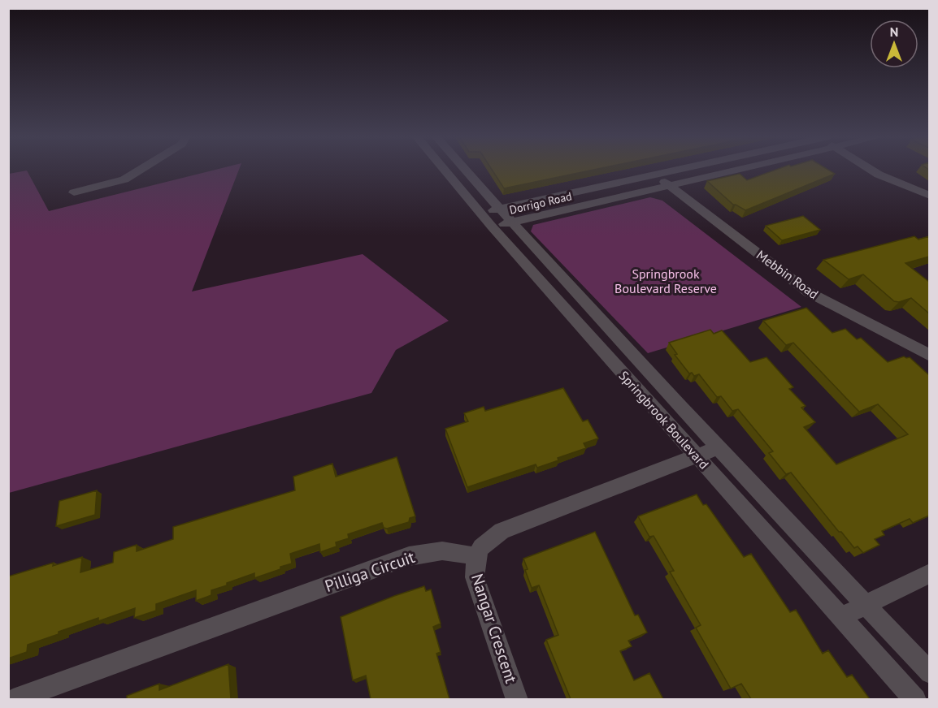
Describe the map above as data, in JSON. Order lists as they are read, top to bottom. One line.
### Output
{"streets":{"street":["Dorrigo Road","Mebbin Road","Springbrook Boulevard","Pilliga Circuit","Nangar Crescent"]},"crossings":[["Dorrigo Road","Mebbin Road"],["Dorrigo Road","Springbrook Boulevard"],["Pilliga Circuit","Nangar Crescent"]],"parks":["Springbrook Boulevard Reserve"],"north":"top"}
